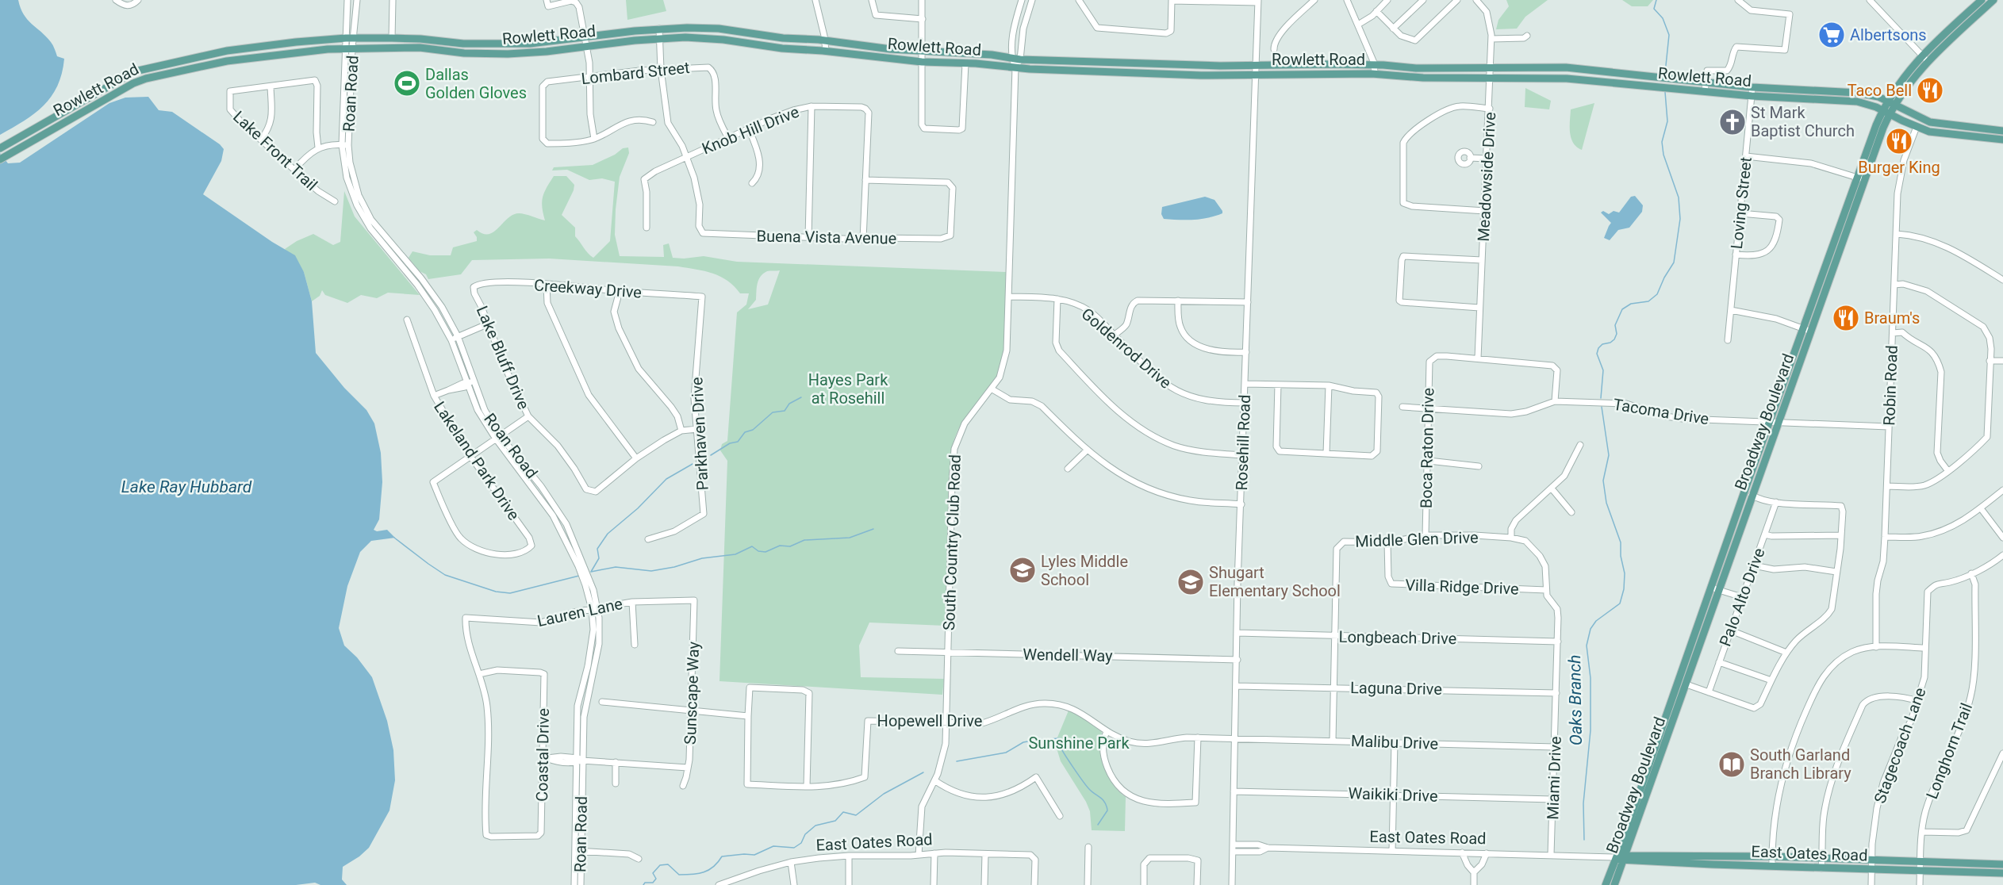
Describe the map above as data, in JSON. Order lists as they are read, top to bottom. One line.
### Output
{"streets":{"main road":["Rowlett Road","Broadway Boulevard","East Oates Road"],"street":["Lombard Street","Roan Road","Knob Hill Drive","Lake Front Trail","Meadowside Drive","Loving Street","Buena Vista Avenue","Creekway Drive","Goldenrod Drive","Lake Bluff Drive","Robin Road","Tacoma Drive","Parkhaven Drive","Rosehill Road","Boca Raton Drive","Lakeland Park Drive","Middle Glen Drive","South Country Club Road","Villa Ridge Drive","Palo Alto Drive","Lauren Lane","Longbeach Drive","Wendell Way","Laguna Drive","Sunscape Way","Hopewell Drive","Malibu Drive","Stagecoach Lane","Longhorn Trail","Coastal Drive","Miami Drive","Waikiki Drive"]},"crossings":[["Rowlett Road","Roan Road"],["Rowlett Road","Meadowside Drive"],["Rowlett Road","Loving Street"],["Rowlett Road","Robin Road"],["Rowlett Road","Broadway Boulevard"],["Rowlett Road","Rosehill Road"],["Rowlett Road","South Country Club Road"],["Lombard Street","Knob Hill Drive"],["Roan Road","Lauren Lane"],["Knob Hill Drive","Buena Vista Avenue"],["Meadowside Drive","Boca Raton Drive"],["Creekway Drive","Lake Bluff Drive"],["Creekway Drive","Parkhaven Drive"],["Goldenrod Drive","Rosehill Road"],["Goldenrod Drive","South Country Club Road"],["Robin Road","Tacoma Drive"],["Tacoma Drive","Broadway Boulevard"],["Tacoma Drive","Boca Raton Drive"],["Broadway Boulevard","East Oates Road"],["Rosehill Road","Longbeach Drive"],["Rosehill Road","Wendell Way"],["Rosehill Road","Laguna Drive"],["Rosehill Road","Hopewell Drive"],["Rosehill Road","Malibu Drive"],["Rosehill Road","Waikiki Drive"],["Rosehill Road","East Oates Road"],["Boca Raton Drive","Middle Glen Drive"],["Middle Glen Drive","Villa Ridge Drive"],["Middle Glen Drive","Longbeach Drive"],["Middle Glen Drive","Miami Drive"],["South Country Club Road","Wendell Way"],["South Country Club Road","Hopewell Drive"],["South Country Club Road","East Oates Road"],["Villa Ridge Drive","Miami Drive"],["Lauren Lane","Sunscape Way"],["Lauren Lane","Coastal Drive"],["Longbeach Drive","Miami Drive"],["Laguna Drive","Miami Drive"],["Hopewell Drive","Malibu Drive"],["Malibu Drive","Miami Drive"],["Stagecoach Lane","Longhorn Trail"],["Stagecoach Lane","East Oates Road"],["Longhorn Trail","East Oates Road"],["Miami Drive","Waikiki Drive"],["Miami Drive","East Oates Road"]],"water":["Lake Ray Hubbard","Oaks Branch"],"parks":["Hayes Park at Rosehill","Sunshine Park"],"places":{"supermarket":["Albertsons"],"sports":["Dallas Golden Gloves"],"restaurant":["Taco Bell","Burger King","Braum's"],"church":["St Mark Baptist Church"],"school or university":["Lyles Middle School","Shugart Elementary School"],"library":["South Garland Branch Library"]}}
